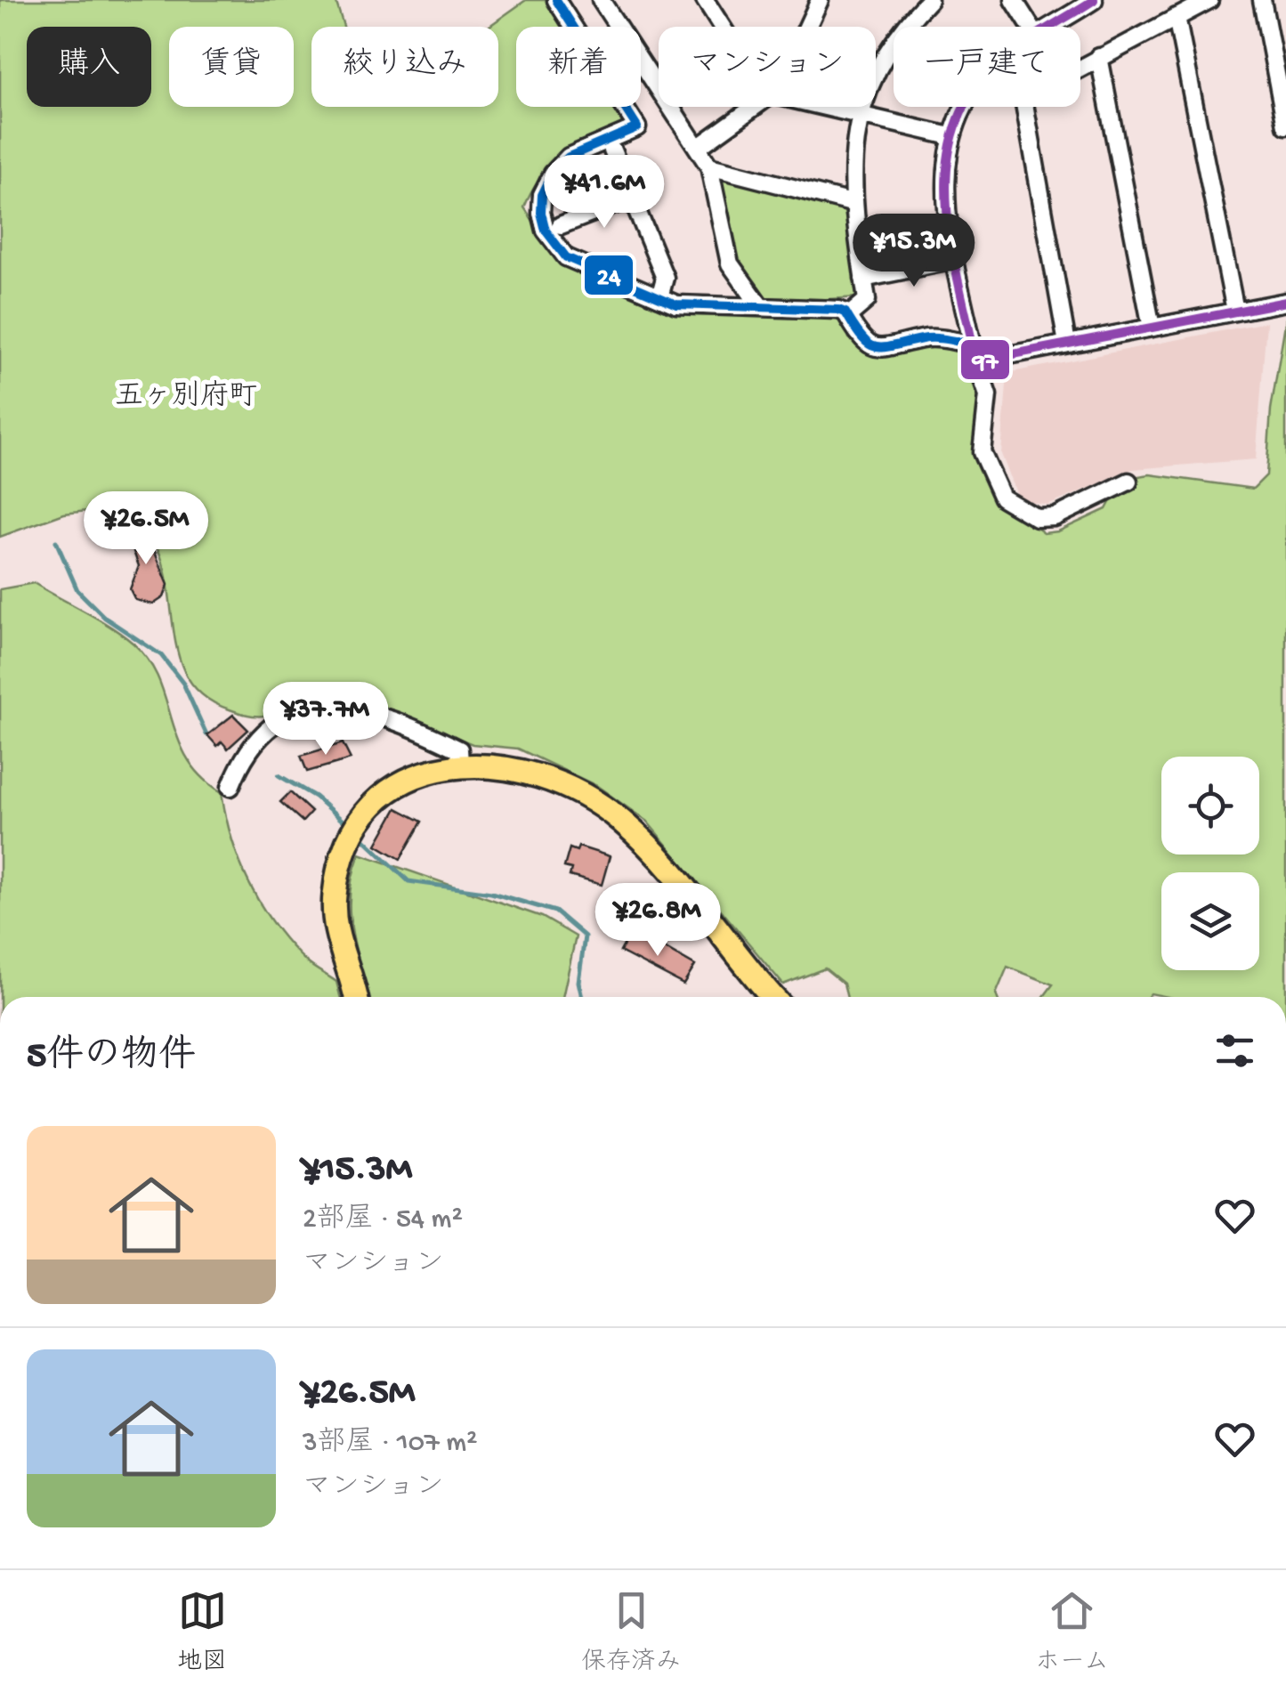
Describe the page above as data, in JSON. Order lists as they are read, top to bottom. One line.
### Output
{"districts":["五ヶ別府町"],"lines":["transit line 24","transit line 97"],"page":{"chip":["購入","賃貸","絞り込み","新着","マンション","一戸建て"],"price":["¥41.6M","¥15.3M","¥26.5M","¥37.7M","¥26.8M"],"heading":"5件の物件","list":[{"name":"¥15.3M","note":"2部屋 · 54 m² · マンション"},{"name":"¥26.5M","note":"3部屋 · 107 m² · マンション"}],"tabs":["地図","保存済み","ホーム"]}}
